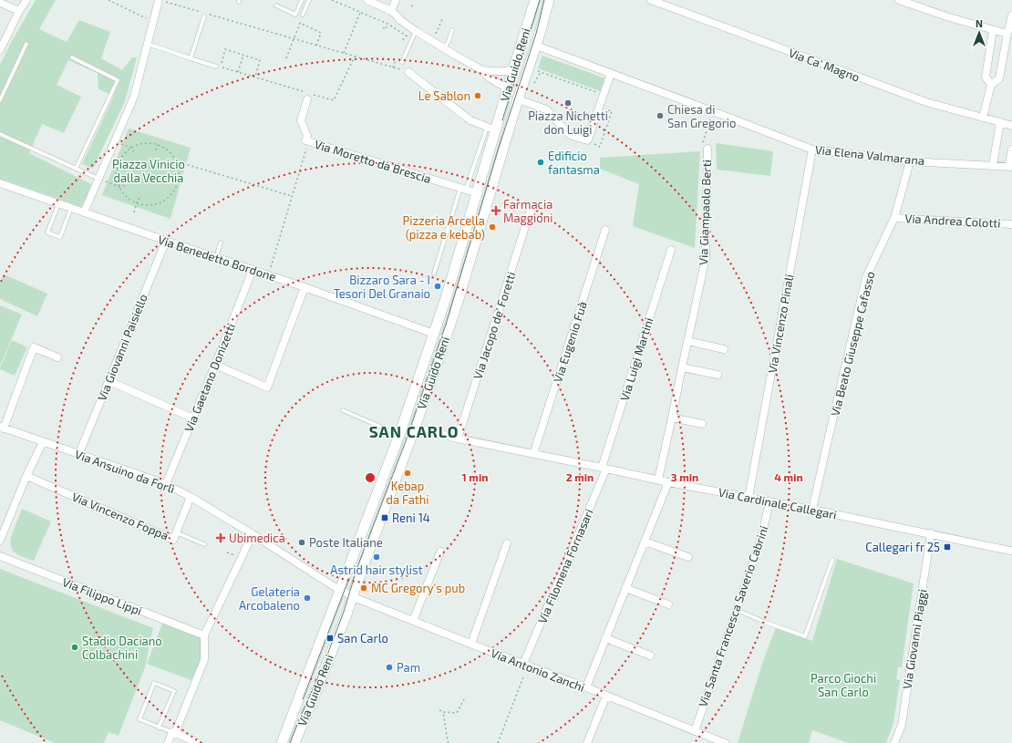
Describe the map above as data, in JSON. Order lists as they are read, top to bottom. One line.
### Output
{"streets":{"street":["Via Guido Reni","Via Ca' Magno","Via Elena Valmarana","Via Moretto da Brescia","Via Giampaolo Berti","Via Andrea Colotti","Via Benedetto Bordone","Via Vincenzo Pinali","Via Jacopo de' Foretti","Via Eugenio Fuà","Via Beato Giuseppe Cafasso","Via Giovanni Paisiello","Via Luigi Martini","Via Gaetano Donizetti","Via Ansuino da Forlì","Via Cardinale Callegari","Via Vincenzo Foppa","Via Filomena Fornasari","Via Filippo Lippi","Via Santa Francesca Saverio Cabrini","Via Giovanni Piaggi","Via Antonio Zanchi"]},"crossings":[["Via Guido Reni","Via Elena Valmarana"],["Via Guido Reni","Via Moretto da Brescia"],["Via Guido Reni","Via Benedetto Bordone"],["Via Guido Reni","Via Ansuino da Forlì"],["Via Guido Reni","Via Cardinale Callegari"],["Via Guido Reni","Via Antonio Zanchi"],["Via Elena Valmarana","Via Vincenzo Pinali"],["Via Elena Valmarana","Via Beato Giuseppe Cafasso"],["Via Giampaolo Berti","Via Cardinale Callegari"],["Via Andrea Colotti","Via Beato Giuseppe Cafasso"],["Via Benedetto Bordone","Via Giovanni Paisiello"],["Via Benedetto Bordone","Via Gaetano Donizetti"],["Via Vincenzo Pinali","Via Cardinale Callegari"],["Via Jacopo de' Foretti","Via Cardinale Callegari"],["Via Eugenio Fuà","Via Cardinale Callegari"],["Via Beato Giuseppe Cafasso","Via Cardinale Callegari"],["Via Giovanni Paisiello","Via Ansuino da Forlì"],["Via Luigi Martini","Via Cardinale Callegari"],["Via Luigi Martini","Via Filomena Fornasari"],["Via Gaetano Donizetti","Via Ansuino da Forlì"],["Via Ansuino da Forlì","Via Vincenzo Foppa"],["Via Ansuino da Forlì","Via Antonio Zanchi"],["Via Cardinale Callegari","Via Filomena Fornasari"],["Via Cardinale Callegari","Via Santa Francesca Saverio Cabrini"],["Via Cardinale Callegari","Via Giovanni Piaggi"],["Via Filomena Fornasari","Via Antonio Zanchi"],["Via Santa Francesca Saverio Cabrini","Via Antonio Zanchi"]],"districts":["SAN CARLO"],"parks":["Piazza Vinicio dalla Vecchia","Parco Giochi San Carlo"],"places":{"other":["Le Sablon","Piazza Nichetti don Luigi","Chiesa di San Gregorio","Edificio fantasma","Pizzeria Arcella (pizza e kebab)","Bizzaro Sara - I Tesori Del Granaio","Kebap da Fathi","Poste Italiane","Astrid hair stylist","MC Gregory's pub","Gelateria Arcobaleno","Stadio Daciano Colbachini","Pam"],"health":["Farmacia Maggioni","Ubimedica"],"transit":["Reni 14","Callegari fr 25","San Carlo"]},"north":"top","rings":["1 min","2 min","3 min","4 min"]}
